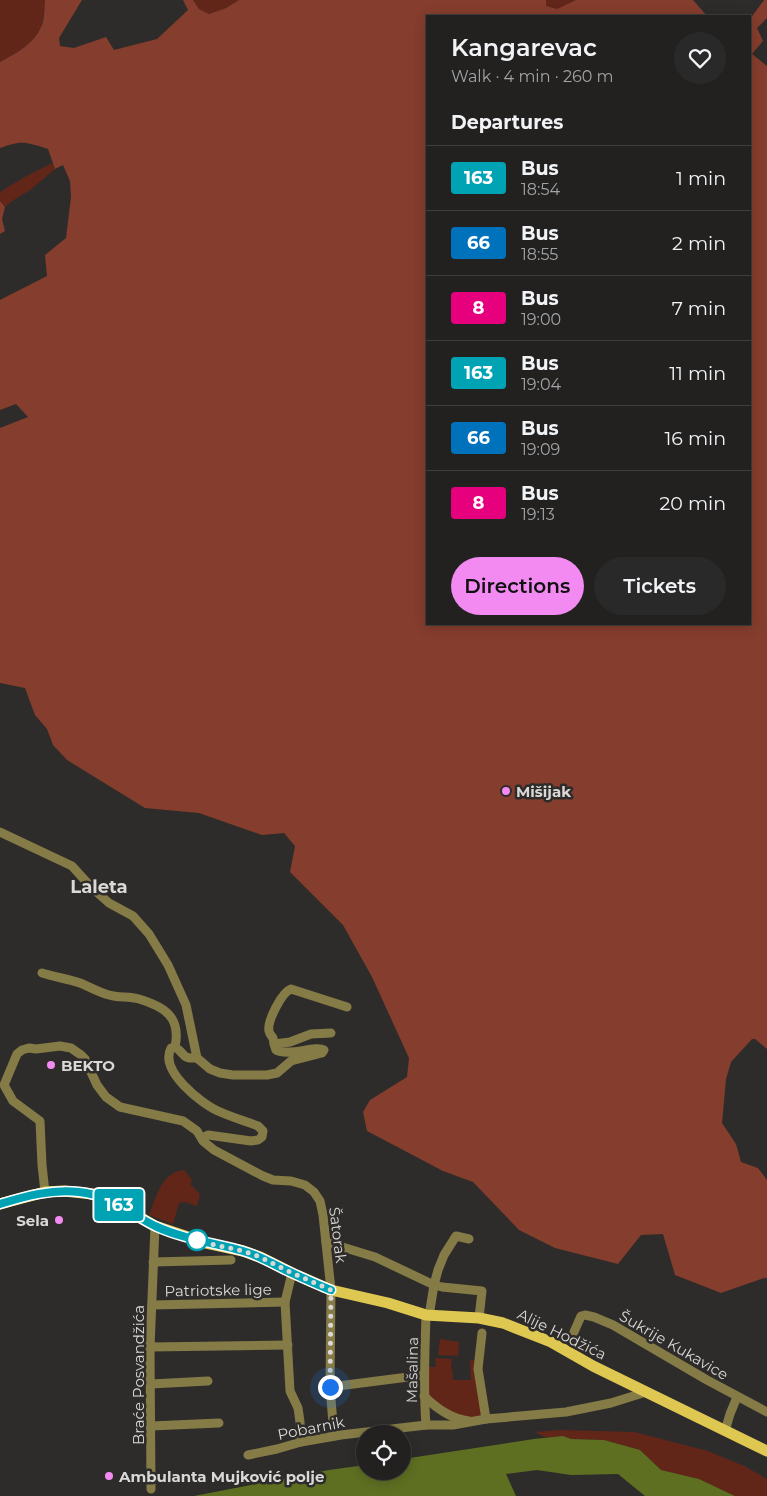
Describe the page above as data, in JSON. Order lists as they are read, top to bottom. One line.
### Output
{"streets":{"main road":["Alije Hodžića"],"street":["Šatorak","Patriotske lige","Šukrije Kukavice","Mašalina","Braće Posvandžića","Pobarnik"]},"crossings":[["Šatorak","Alije Hodžića"],["Šatorak","Pobarnik"],["Patriotske lige","Braće Posvandžića"],["Alije Hodžića","Mašalina"],["Alije Hodžića","Braće Posvandžića"],["Alije Hodžića","Pobarnik"],["Mašalina","Pobarnik"]],"districts":["Laleta"],"places":["Mišijak","BEKTO","Sela","Ambulanta Mujković polje"],"lines":["bus line 163"],"page":{"on_map":"163","heading":[["Kangarevac","Walk · 4 min · 260 m"],"Departures"],"list":[{"mark":"163","name":"Bus","note":"18:54","value":"1 min"},{"mark":"66","name":"Bus","note":"18:55","value":"2 min"},{"mark":"8","name":"Bus","note":"19:00","value":"7 min"},{"mark":"163","name":"Bus","note":"19:04","value":"11 min"},{"mark":"66","name":"Bus","note":"19:09","value":"16 min"},{"mark":"8","name":"Bus","note":"19:13","value":"20 min"}],"buttons":["Directions","Tickets"]}}
